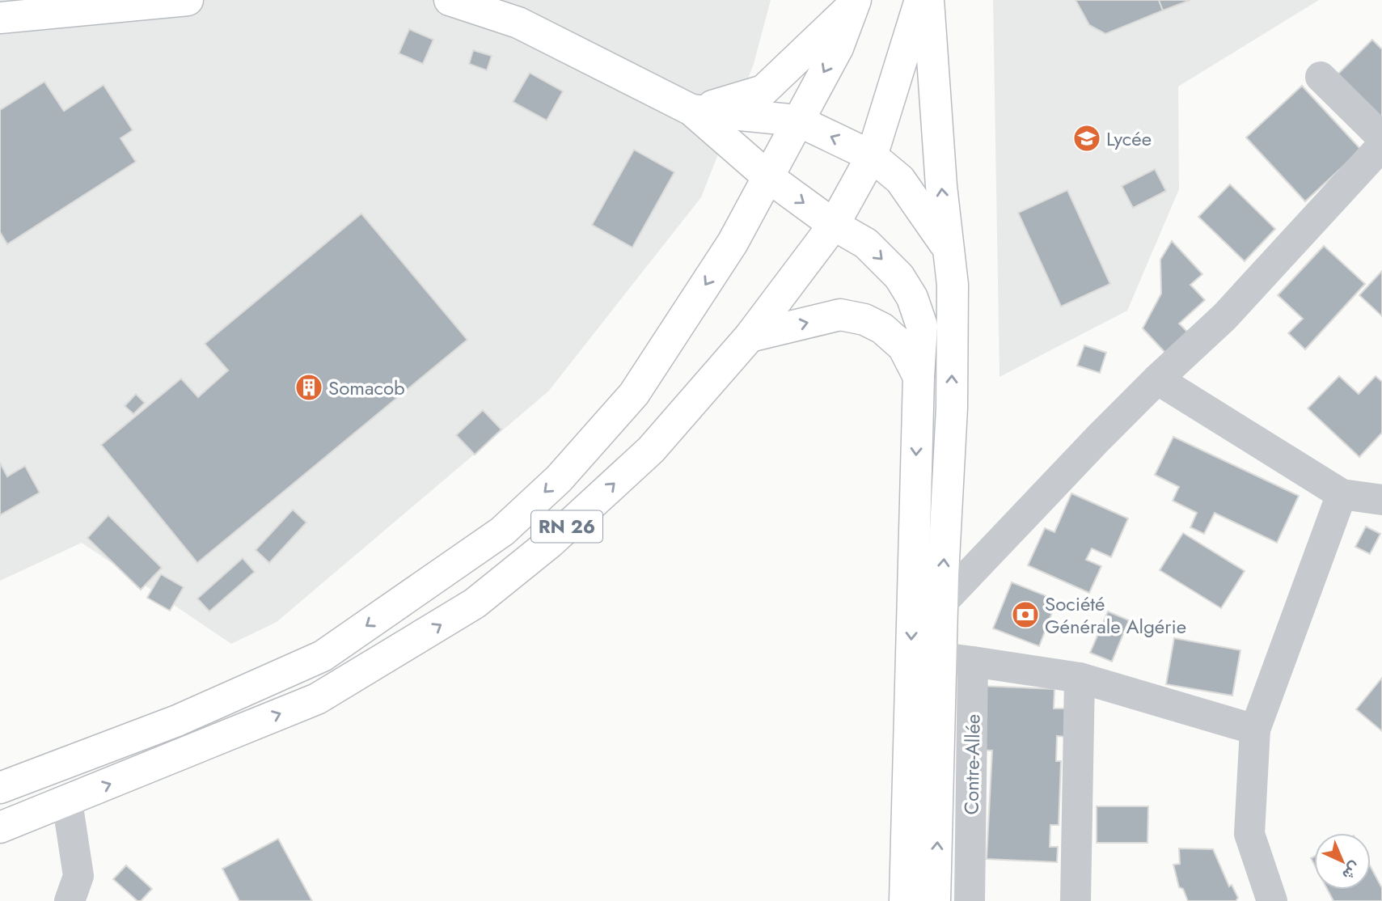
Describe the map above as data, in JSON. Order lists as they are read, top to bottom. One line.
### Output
{"streets":{"main road":["RN 26"],"street":["Contre-Allée"]},"places":{"school or university":["Lycée"],"building":["Somacob"],"bank":["Société Générale Algérie"]},"north":"bottom right"}
